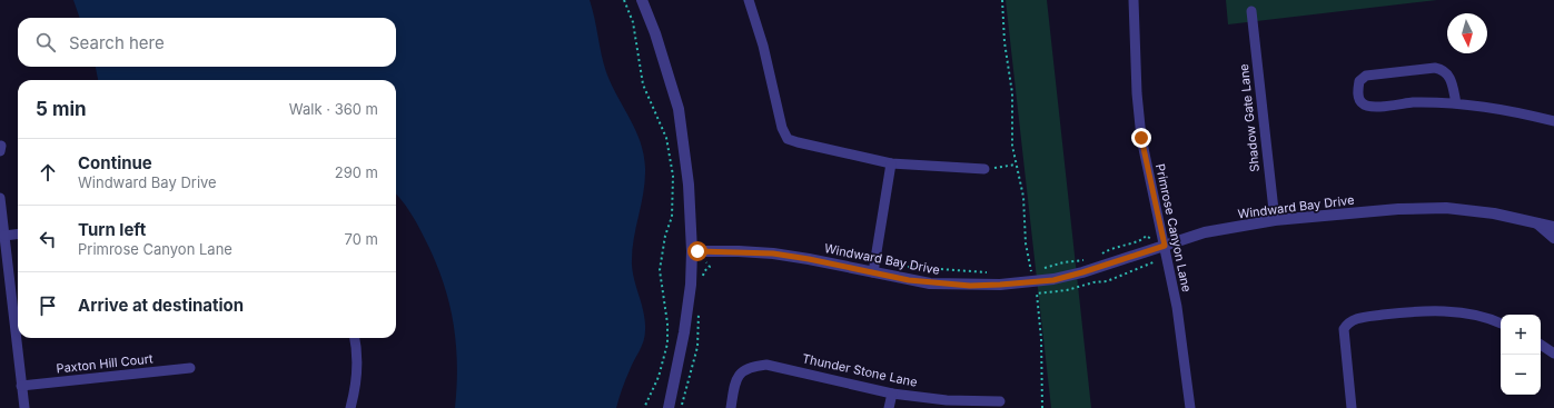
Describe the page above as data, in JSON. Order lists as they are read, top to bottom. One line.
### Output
{"streets":{"street":["Shadow Gate Lane","Windward Bay Drive","Primrose Canyon Lane","Paxton Hill Court","Thunder Stone Lane"]},"crossings":[["Shadow Gate Lane","Windward Bay Drive"],["Windward Bay Drive","Primrose Canyon Lane"]],"north":"bottom","page":{"search":"Search here","heading":["5 min","Walk · 360 m"],"list":[["Continue","Windward Bay Drive","290 m"],["Turn left","Primrose Canyon Lane","70 m"],"Arrive at destination"],"map_buttons":["+","−"]}}
